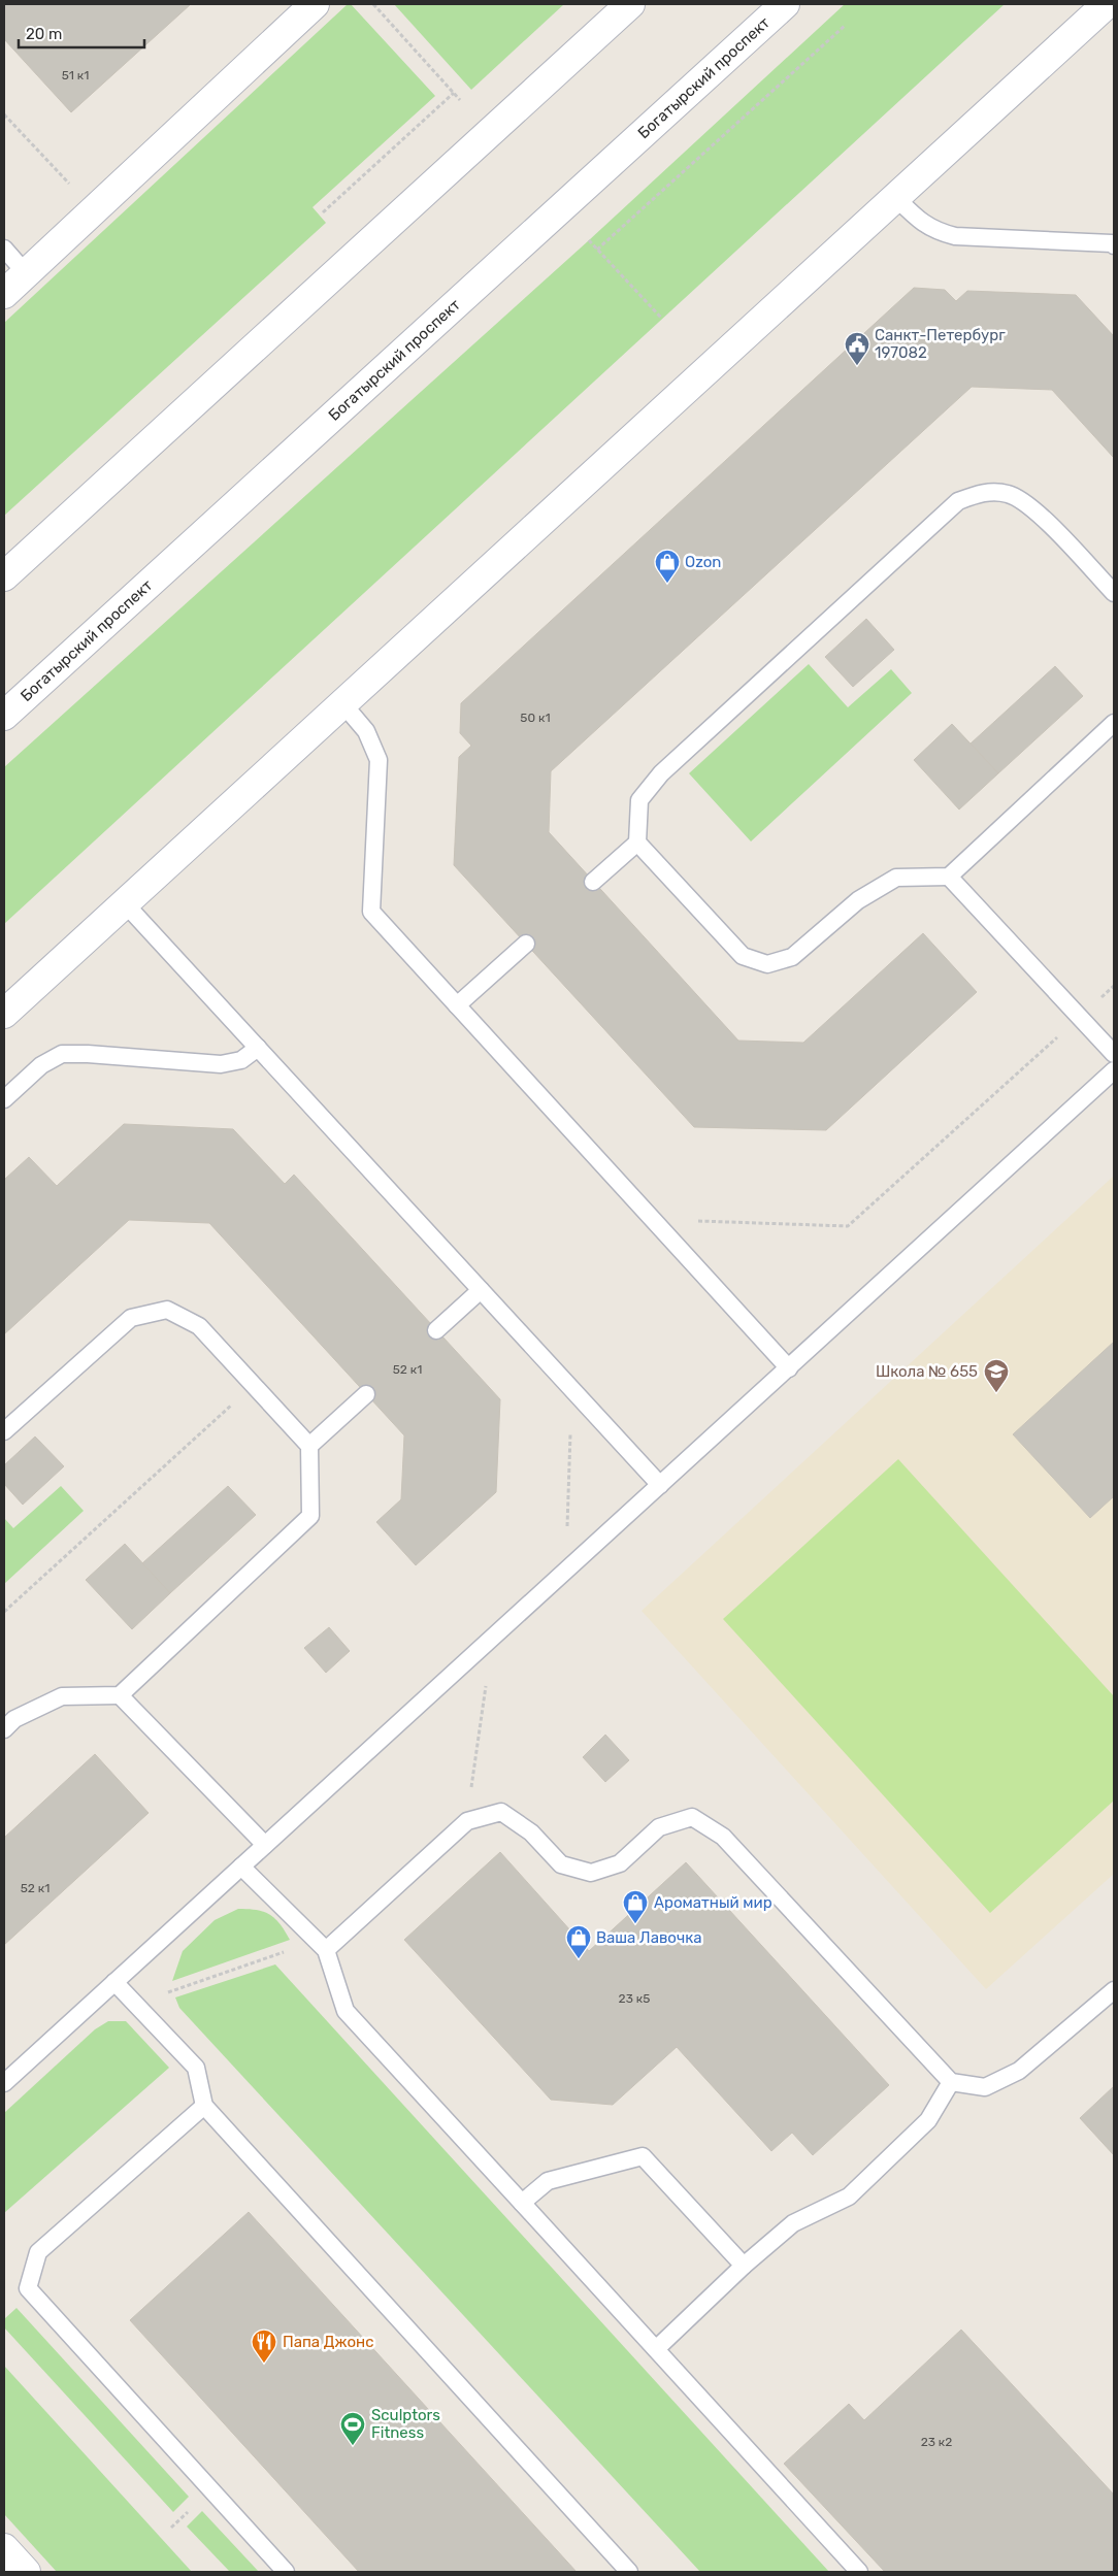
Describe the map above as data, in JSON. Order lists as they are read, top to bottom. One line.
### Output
{"streets":{"street":["Богатырский проспект"]},"places":{"public building":["Санкт-Петербург 197082"],"shop":["Ozon","Ароматный мир","Ваша Лавочка"],"school or university":["Школа № 655"],"restaurant":["Папа Джонс"],"sports":["Sculptors Fitness"]},"house_numbers":["51 к1","50 к1","52 к1","52 к1","23 к5","23 к2"],"scale_bar":"20 m"}
